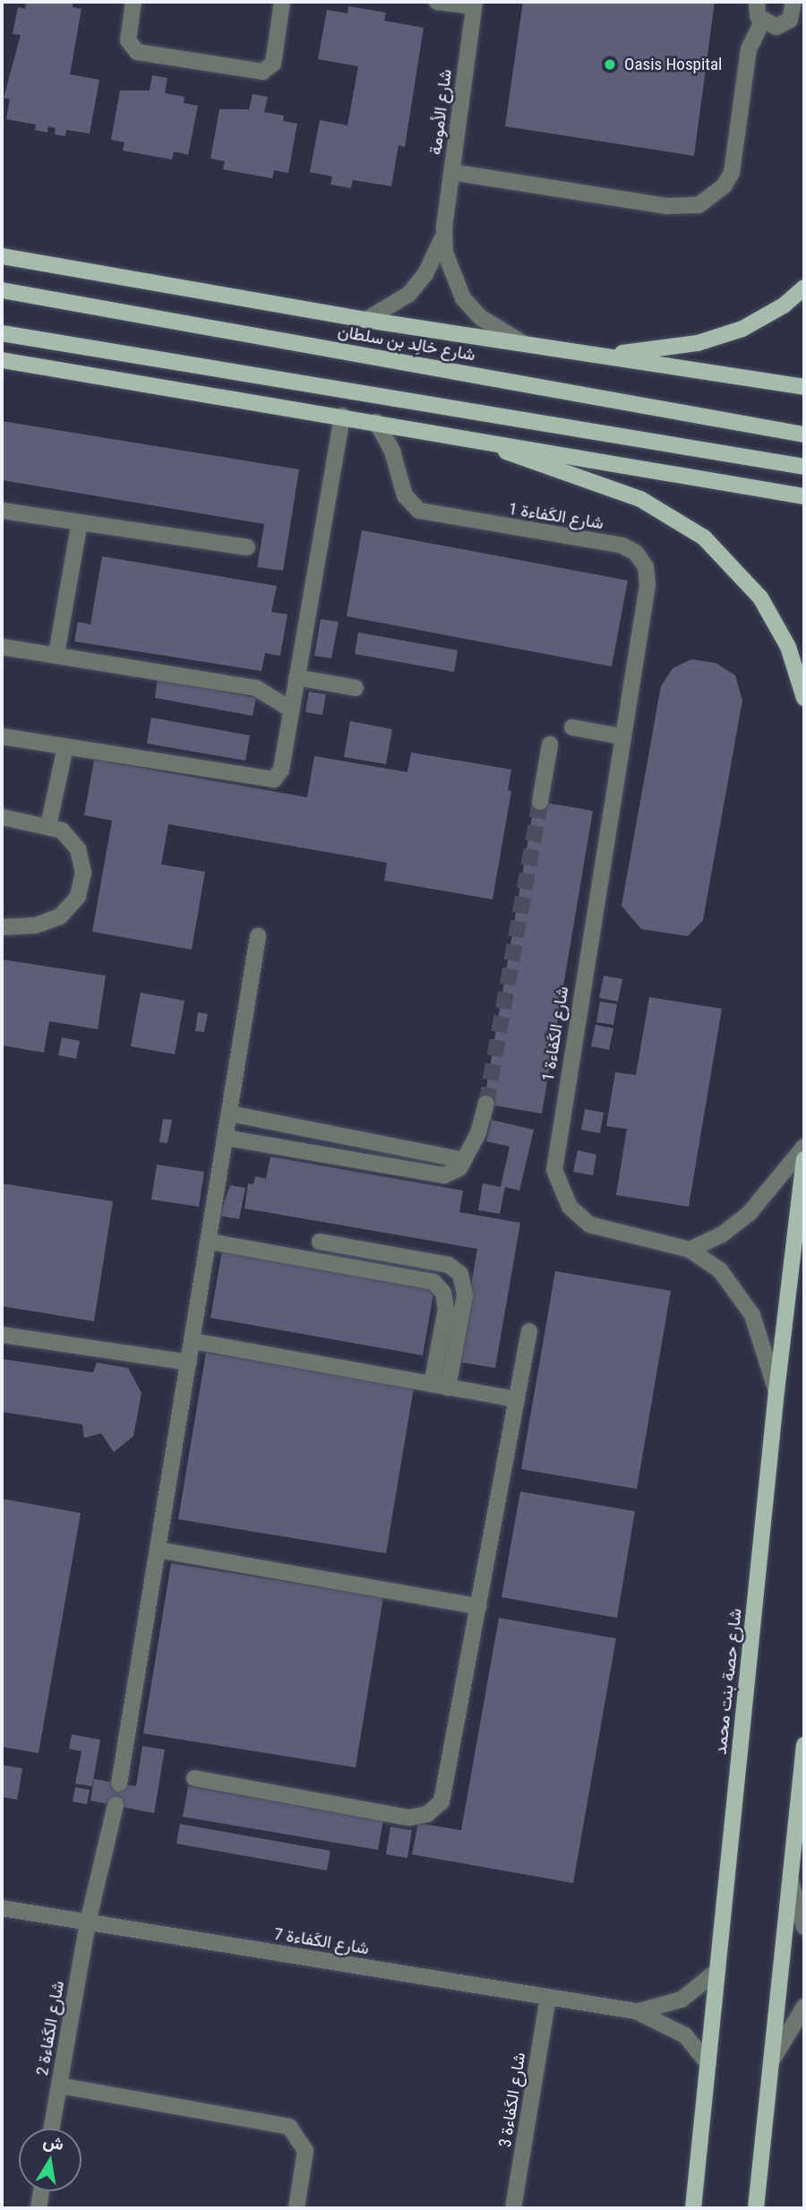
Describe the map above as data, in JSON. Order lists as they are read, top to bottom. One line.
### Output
{"streets":{"main road":["شارع خالِد بن سلطان","شارع حصة بنت محمد"],"street":["شارع الأمومة","شارع الكَفاءة 1","شارع الكَفاءة 7","شارع الكَفاءة 2","شارع الكَفاءة 3"]},"crossings":[["شارع الكَفاءة 1","شارع حصة بنت محمد"],["شارع حصة بنت محمد","شارع الكَفاءة 7"],["شارع الكَفاءة 7","شارع الكَفاءة 2"],["شارع الكَفاءة 7","شارع الكَفاءة 3"]],"places":["Oasis Hospital"],"north":"top"}
